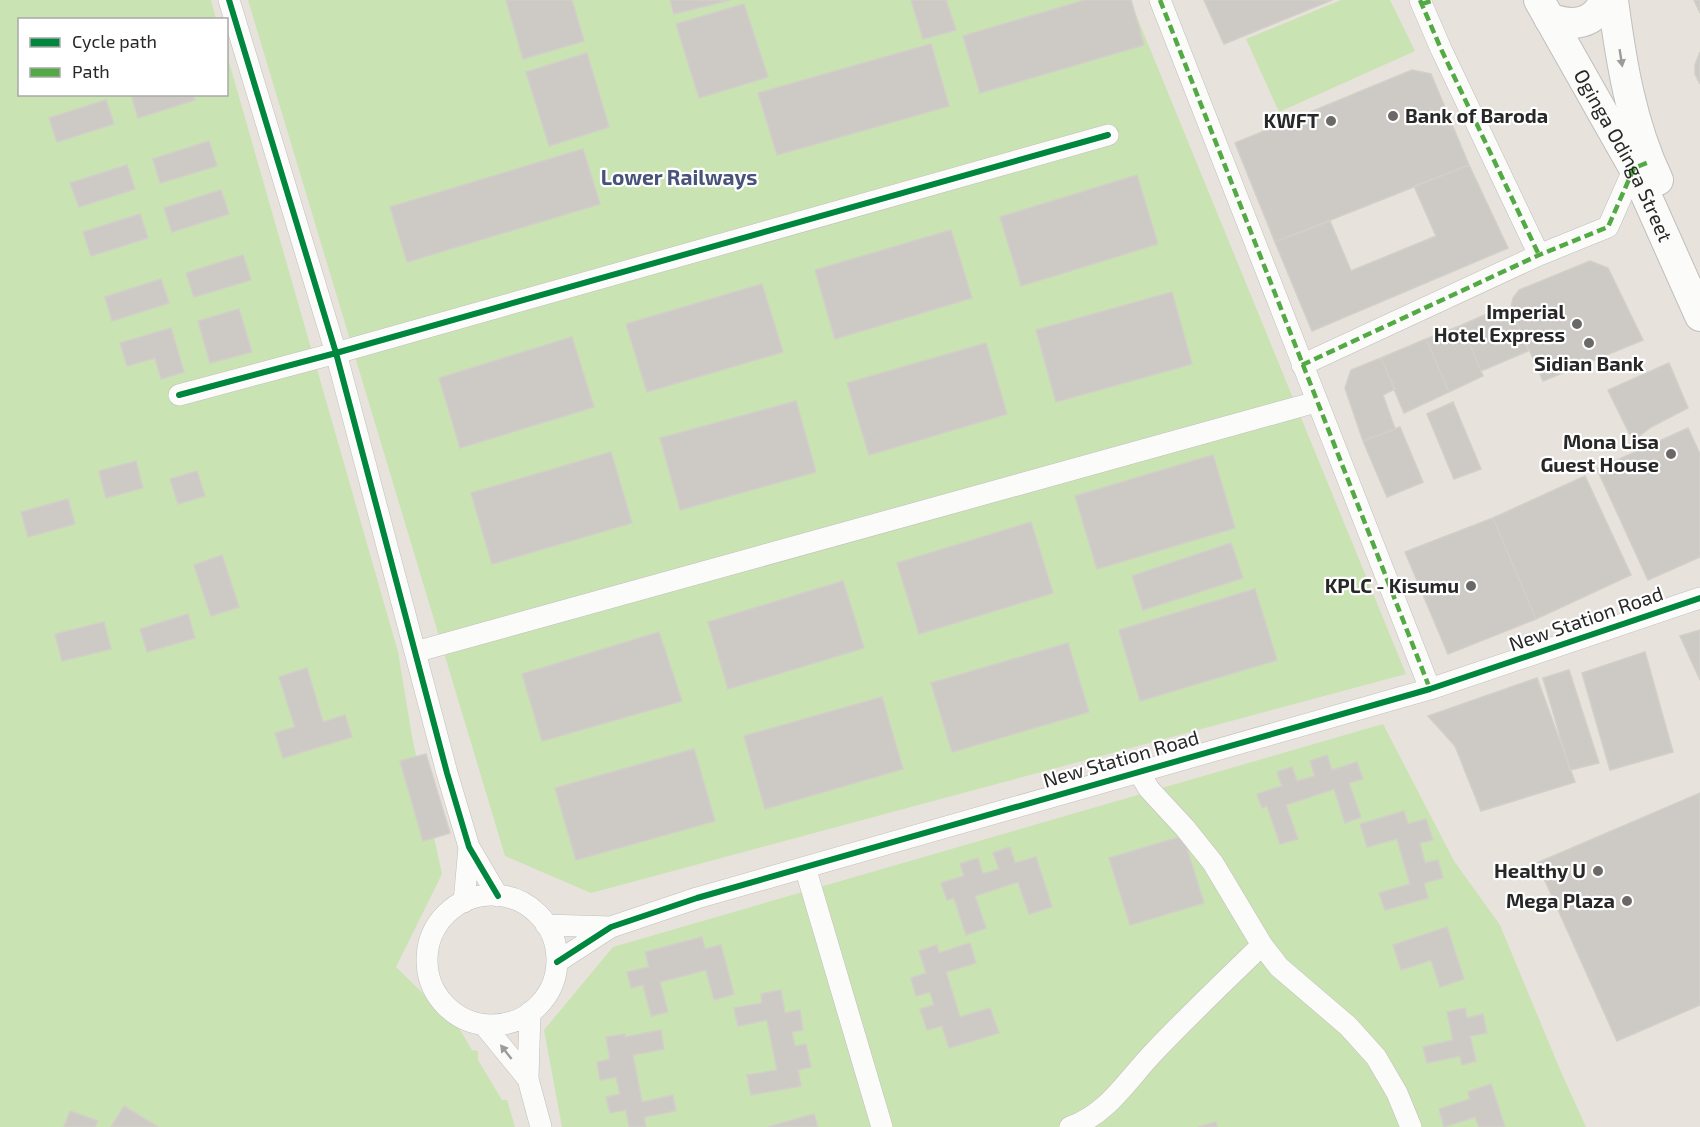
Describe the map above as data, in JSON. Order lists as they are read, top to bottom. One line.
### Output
{"streets":{"main road":["Oginga Odinga Street"],"street":["New Station Road"]},"districts":["Lower Railways"],"places":["Bank of Baroda","KWFT","Imperial Hotel Express","Sidian Bank","Mona Lisa Guest House","KPLC - Kisumu","Healthy U","Mega Plaza"],"legend":["Cycle path","Path"]}
